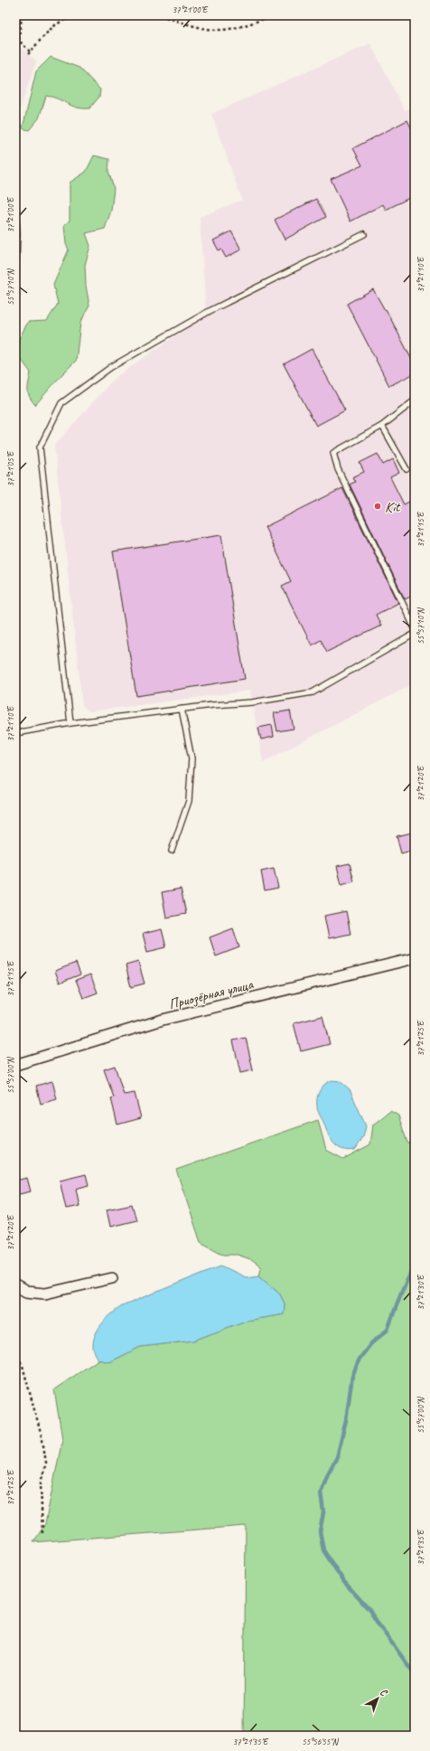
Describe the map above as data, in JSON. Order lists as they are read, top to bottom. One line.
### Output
{"streets":{"street":["Приозёрная улица"]},"places":["Kit"],"north":"top right","coordinates":["37°21'00\"E","37°21'10\"E","55°57'10\"N","37°21'05\"E","37°21'15\"E","37°21'20\"E","37°21'25\"E","55°57'00\"N","37°21'30\"E","37°21'35\"E","55°56'55\"N"]}
